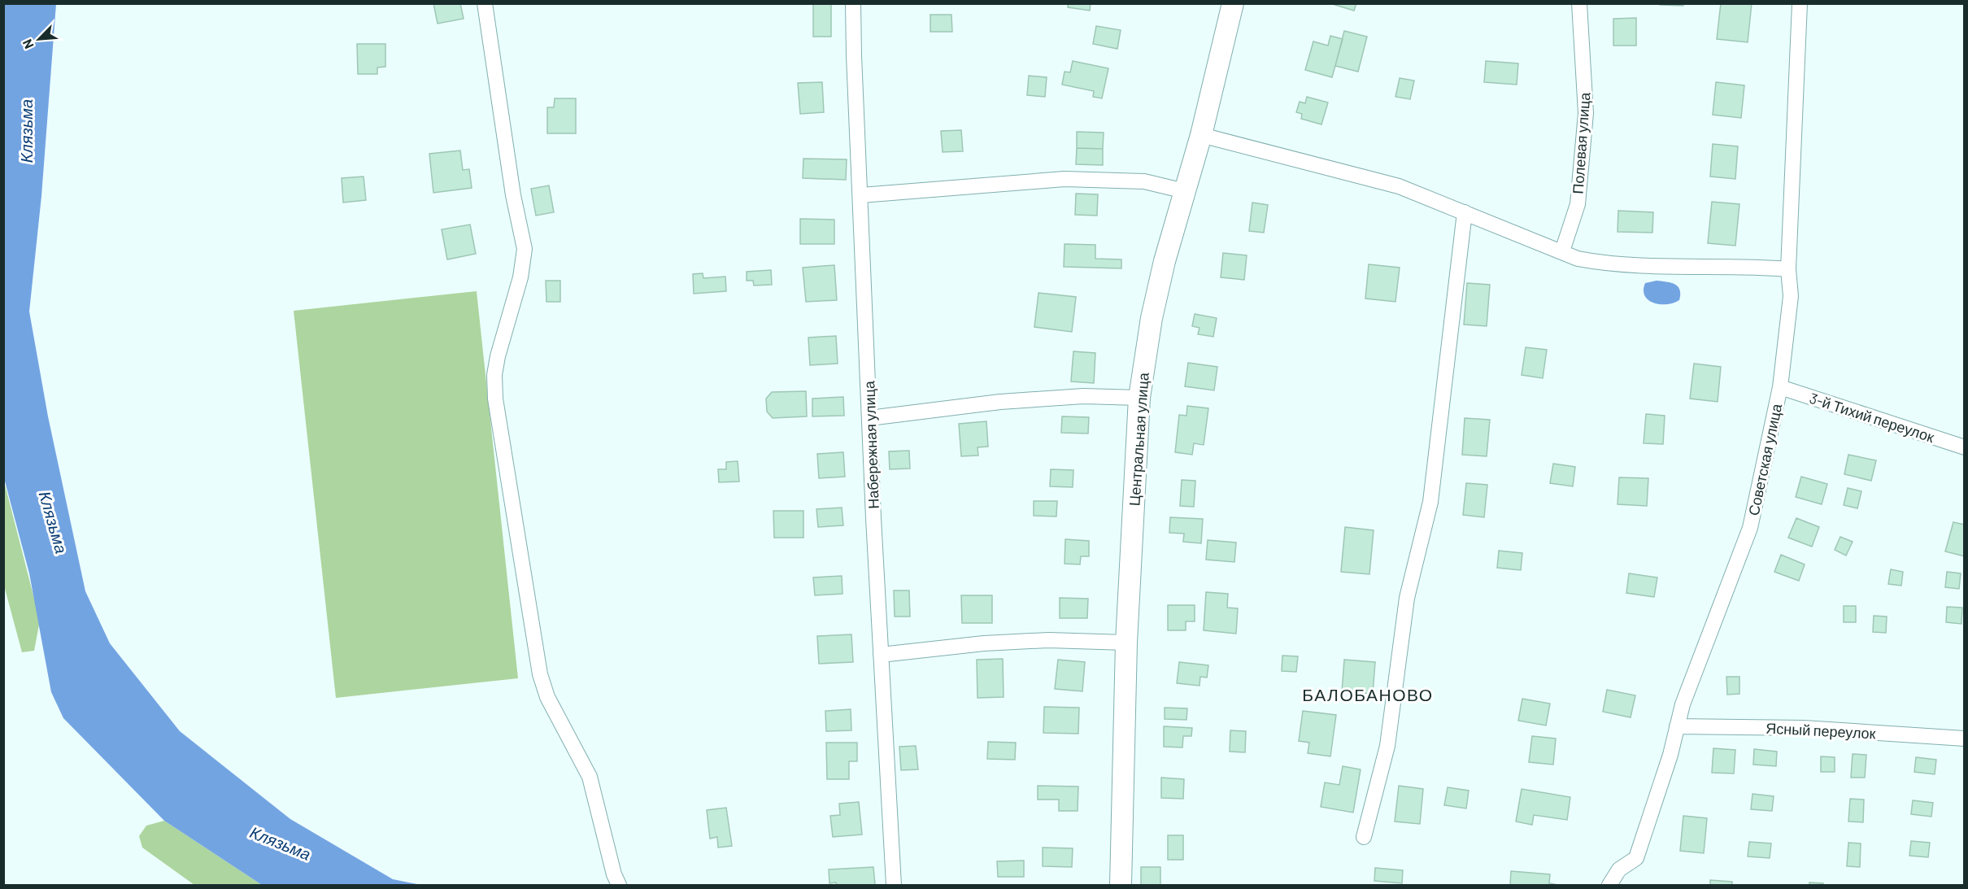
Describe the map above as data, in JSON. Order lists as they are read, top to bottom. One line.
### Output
{"streets":{"main road":["Центральная улица"],"street":["Полевая улица","3-й Тихий переулок","Набережная улица","Советская улица","Ясный переулок"]},"crossings":[["3-й Тихий переулок","Советская улица"],["Советская улица","Ясный переулок"]],"districts":["БАЛОБАНОВО"],"water":["Клязьма"],"north":"bottom left"}
